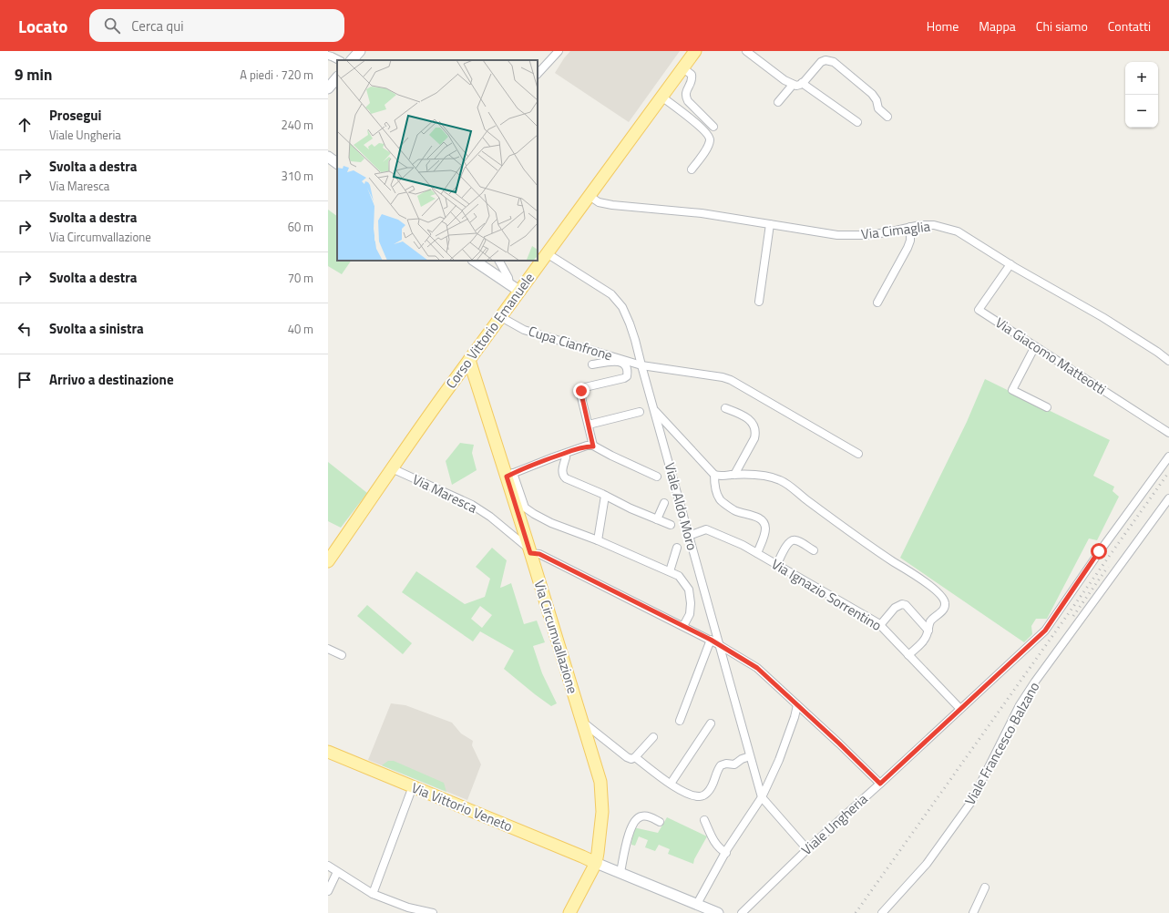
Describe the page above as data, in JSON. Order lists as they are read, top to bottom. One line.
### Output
{"streets":{"main road":["Corso Vittorio Emanuele","Via Circumvallazione","Via Vittorio Veneto"],"street":["Via Cimaglia","Cupa Cianfrone","Via Giacomo Matteotti","Via Maresca","Viale Aldo Moro","Via Ignazio Sorrentino","Viale Francesco Balzano","Viale Ungheria"]},"crossings":[["Via Cimaglia","Corso Vittorio Emanuele"],["Via Cimaglia","Via Giacomo Matteotti"],["Corso Vittorio Emanuele","Cupa Cianfrone"],["Corso Vittorio Emanuele","Via Maresca"],["Corso Vittorio Emanuele","Viale Aldo Moro"],["Corso Vittorio Emanuele","Via Circumvallazione"],["Cupa Cianfrone","Viale Aldo Moro"],["Via Maresca","Viale Aldo Moro"],["Via Maresca","Via Circumvallazione"],["Via Maresca","Viale Ungheria"],["Viale Aldo Moro","Via Ignazio Sorrentino"],["Via Ignazio Sorrentino","Viale Ungheria"],["Via Circumvallazione","Via Vittorio Veneto"]],"page":{"header":"Locato","search":"Cerca qui","nav":["Home","Mappa","Chi siamo","Contatti"],"heading":["9 min","A piedi · 720 m"],"map_buttons":["+","−"],"list":[["Prosegui","Viale Ungheria","240 m"],["Svolta a destra","Via Maresca","310 m"],["Svolta a destra","Via Circumvallazione","60 m"],["Svolta a destra","70 m"],["Svolta a sinistra","40 m"],"Arrivo a destinazione"]}}
